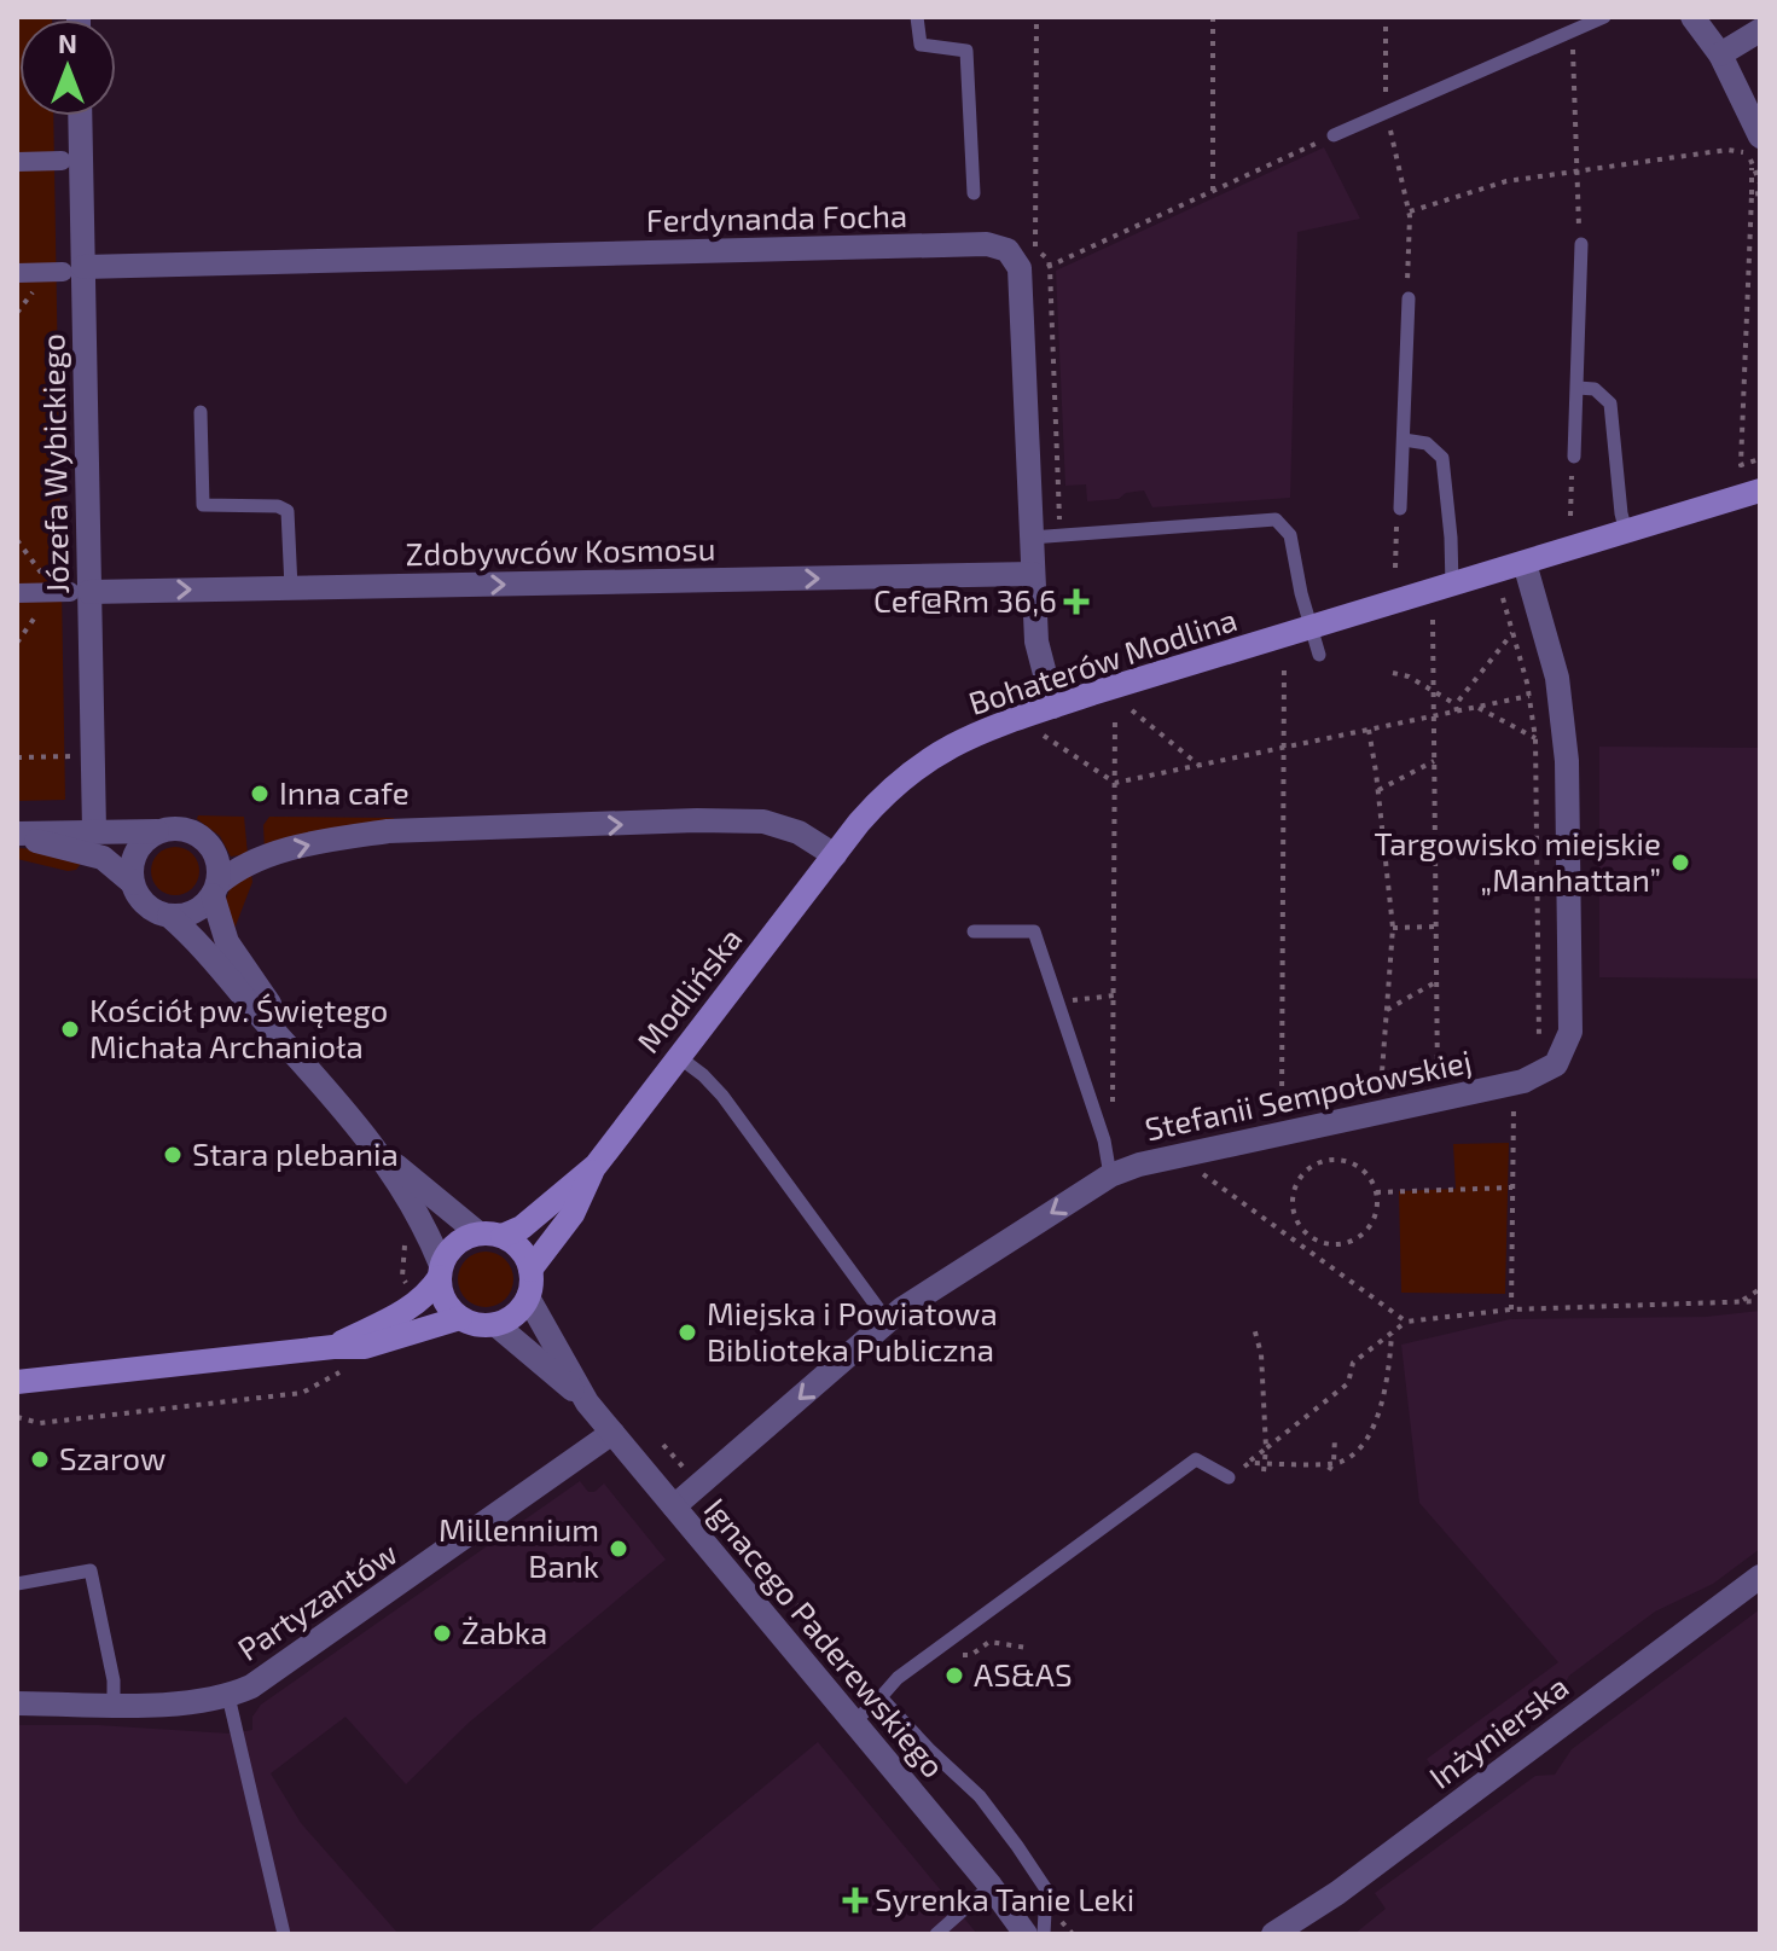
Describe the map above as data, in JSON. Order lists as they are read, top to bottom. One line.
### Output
{"streets":{"main road":["Bohaterów Modlina","Modlińska"],"street":["Ferdynanda Focha","Józefa Wybickiego","Zdobywców Kosmosu","Stefanii Sempołowskiej","Partyzantów","Ignacego Paderewskiego","Inżynierska"]},"crossings":[["Ferdynanda Focha","Józefa Wybickiego"],["Józefa Wybickiego","Zdobywców Kosmosu"],["Bohaterów Modlina","Modlińska"],["Bohaterów Modlina","Stefanii Sempołowskiej"],["Modlińska","Ignacego Paderewskiego"],["Stefanii Sempołowskiej","Ignacego Paderewskiego"],["Partyzantów","Ignacego Paderewskiego"]],"one_way":["Zdobywców Kosmosu"],"places":{"health":["Cef@Rm 36,6","Syrenka Tanie Leki"],"other":["Inna cafe","Targowisko miejskie „Manhattan”","Kościół pw. Świętego Michała Archanioła","Stara plebania","Miejska i Powiatowa Biblioteka Publiczna","Szarow","Millennium Bank","Żabka","AS&AS"]},"north":"top"}
